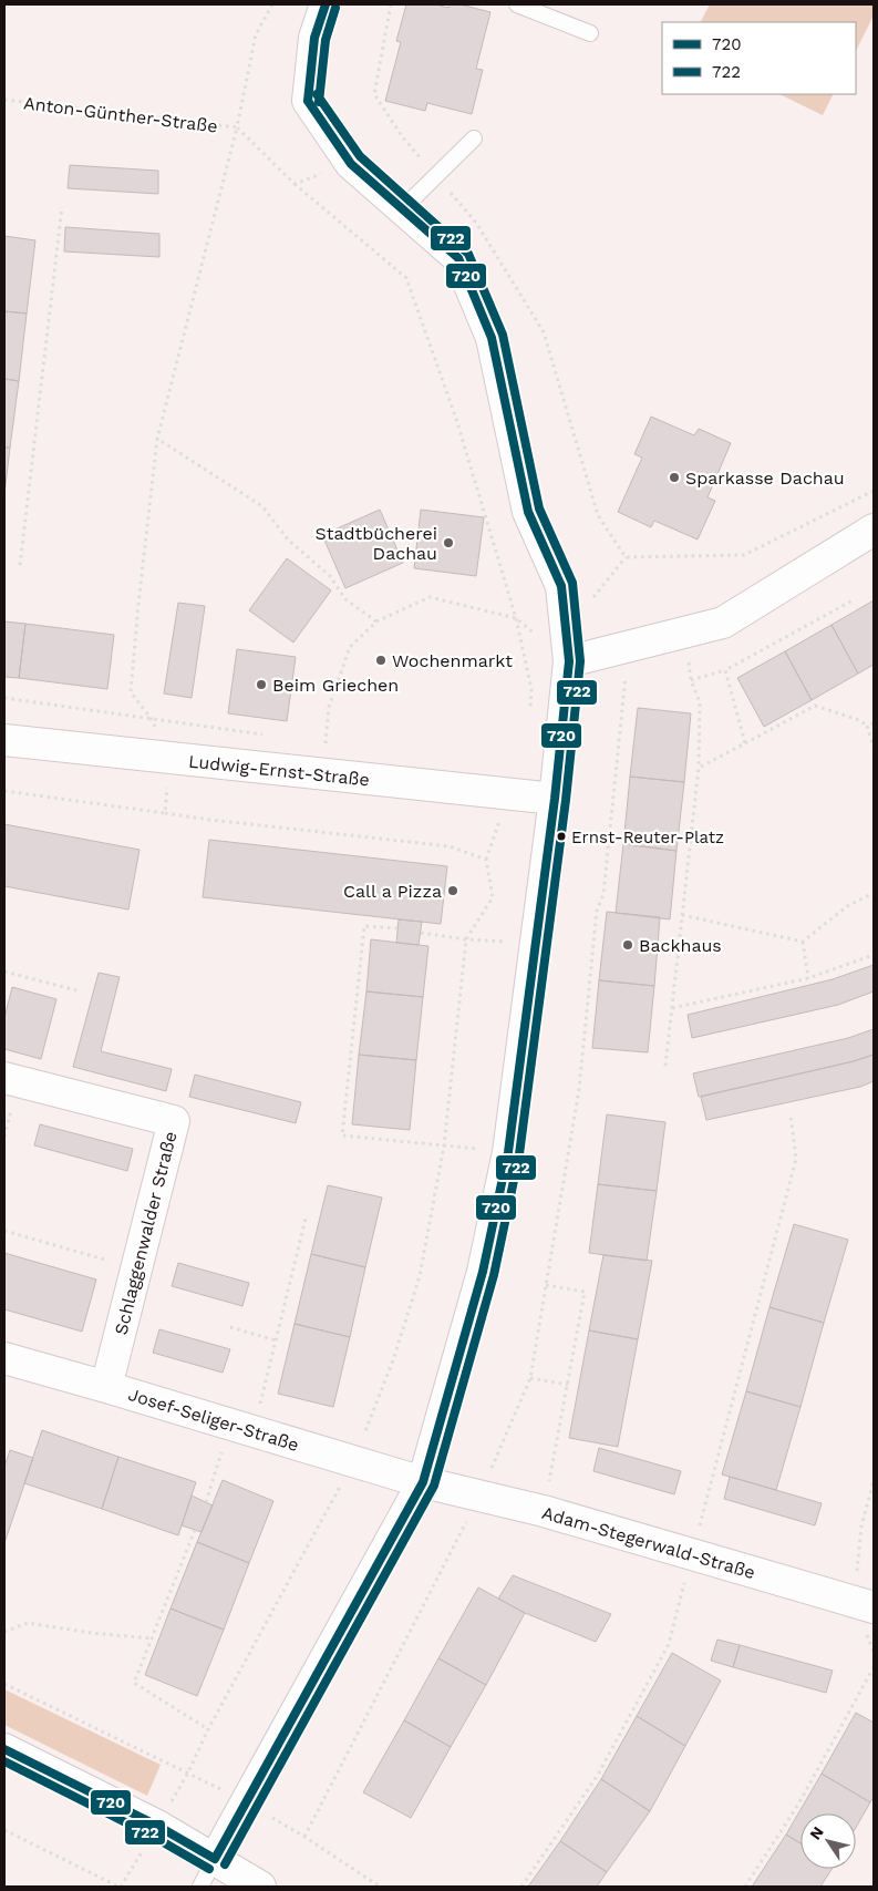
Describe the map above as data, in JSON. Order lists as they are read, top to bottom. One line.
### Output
{"streets":{"street":["Ludwig-Ernst-Straße","Schlaggenwalder Straße","Josef-Seliger-Straße","Adam-Stegerwald-Straße"],"path":["Anton-Günther-Straße"]},"crossings":[["Schlaggenwalder Straße","Josef-Seliger-Straße"],["Josef-Seliger-Straße","Adam-Stegerwald-Straße"]],"places":["Sparkasse Dachau","Stadtbücherei Dachau","Wochenmarkt","Beim Griechen","Ernst-Reuter-Platz","Call a Pizza","Backhaus"],"lines":["transit line 720","transit line 722"],"legend":["720","722"],"north":"top left"}
